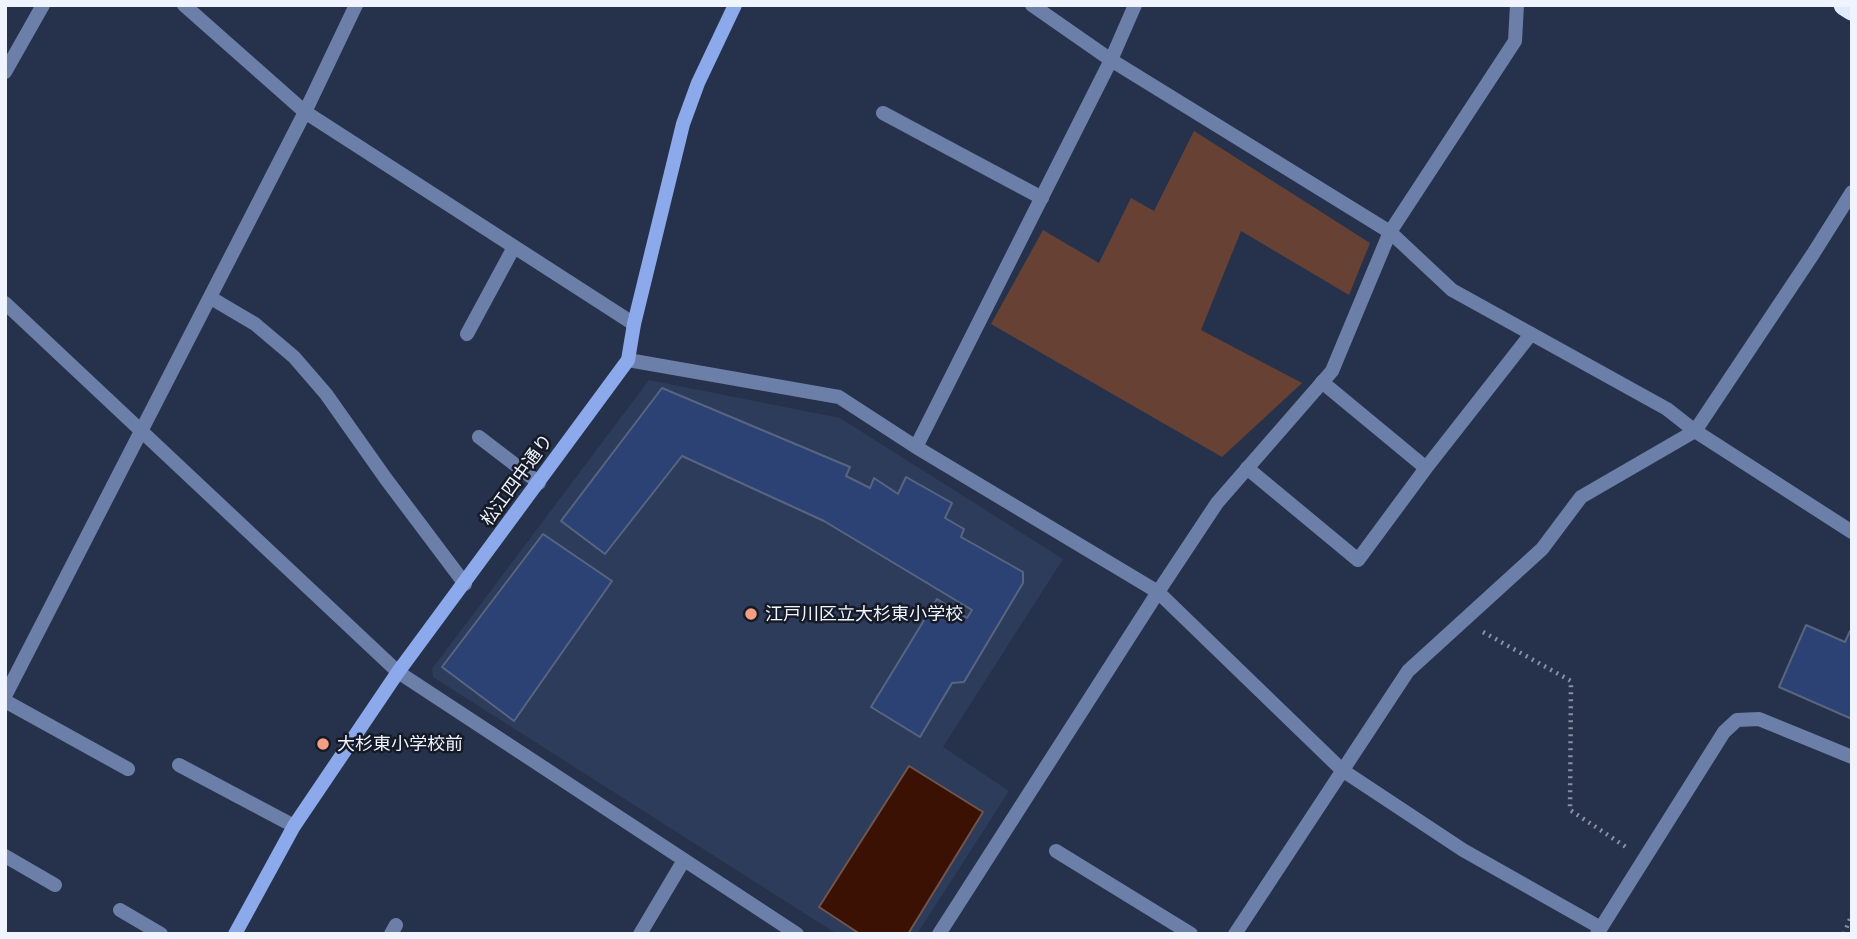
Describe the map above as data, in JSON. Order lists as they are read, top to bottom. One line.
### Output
{"streets":{"street":["松江四中通り"]},"places":["江戸川区立大杉東小学校","大杉東小学校前"]}
